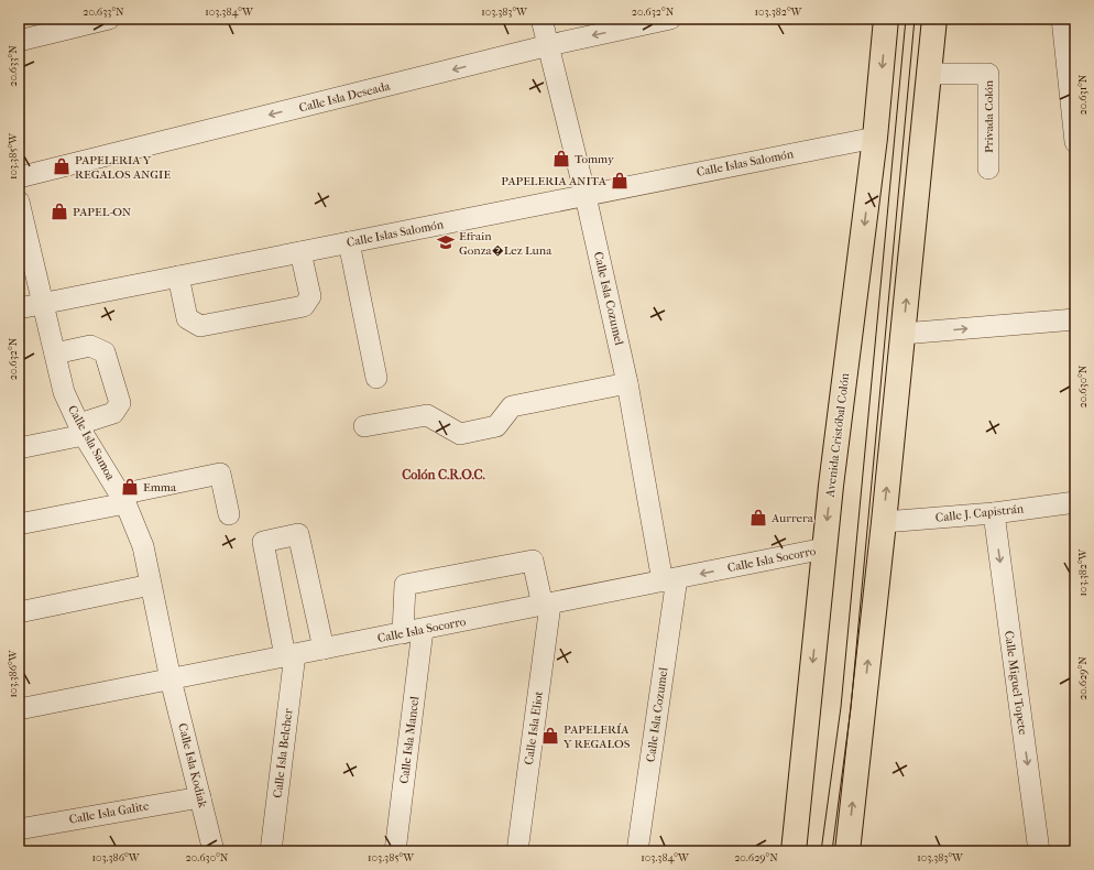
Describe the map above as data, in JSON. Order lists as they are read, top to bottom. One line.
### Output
{"streets":{"main road":["Avenida Cristóbal Colón"],"street":["Calle Isla Deseada","Privada Colón","Calle Islas Salomón","Calle Isla Cozumel","Calle Isla Samoa","Calle J. Capistrán","Calle Isla Socorro","Calle Miguel Topete","Calle Isla Eliot","Calle Isla Mancel","Calle Isla Belcher","Calle Isla Kodiak","Calle Isla Galite"]},"crossings":[["Calle Isla Deseada","Calle Isla Cozumel"],["Calle Islas Salomón","Calle Isla Cozumel"],["Calle Islas Salomón","Avenida Cristóbal Colón"],["Calle Islas Salomón","Calle Isla Samoa"],["Calle Isla Cozumel","Calle Isla Socorro"],["Avenida Cristóbal Colón","Calle Isla Socorro"],["Calle Isla Samoa","Calle Isla Socorro"],["Calle Isla Samoa","Calle Isla Kodiak"],["Calle J. Capistrán","Calle Miguel Topete"],["Calle Isla Socorro","Calle Isla Eliot"],["Calle Isla Socorro","Calle Isla Mancel"],["Calle Isla Socorro","Calle Isla Belcher"],["Calle Isla Socorro","Calle Isla Kodiak"],["Calle Isla Eliot","Calle Isla Mancel"],["Calle Isla Kodiak","Calle Isla Galite"]],"one_way":["Calle Isla Deseada","Calle Miguel Topete"],"districts":["Colón C.R.O.C."],"places":{"shop":["Tommy","PAPELERIA Y REGALOS ANGIE","PAPELERIA ANITA","PAPEL-ON","Emma","Aurrera","PAPELERÍA Y REGALOS"],"school or university":["Efrain Gonza�Lez Luna"]},"coordinates":["20.633°N","103.384°W","103.383°W","20.632°N","103.382°W","20.631°N","103.385°W","20.630°N","103.386°W","20.629°N"]}
